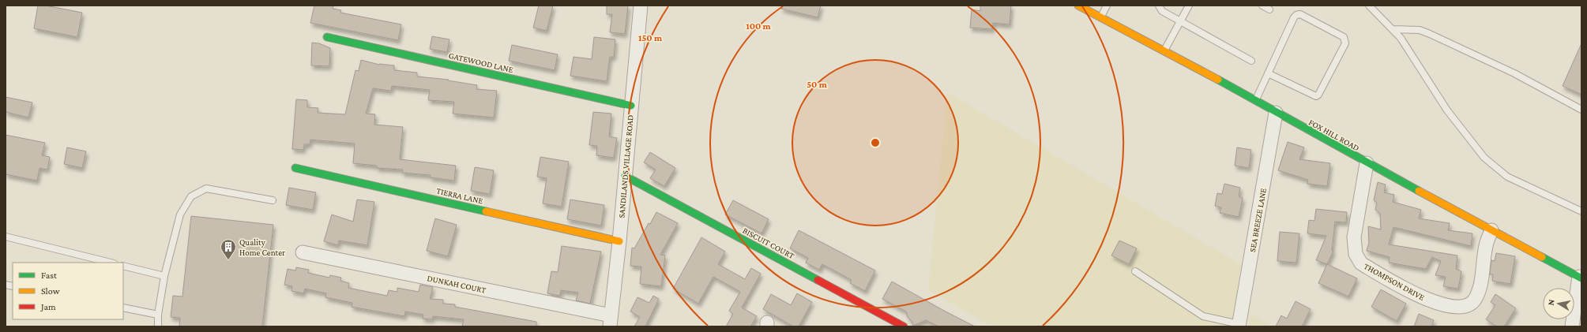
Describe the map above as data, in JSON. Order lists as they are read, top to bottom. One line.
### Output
{"streets":{"street":["GATEWOOD LANE","FOX HILL ROAD","SANDILANDS VILLAGE ROAD","TIERRA LANE","SEA BREEZE LANE","BISCUIT COURT","THOMPSON DRIVE","DUNKAH COURT"]},"crossings":[["GATEWOOD LANE","SANDILANDS VILLAGE ROAD"],["FOX HILL ROAD","SEA BREEZE LANE"],["FOX HILL ROAD","THOMPSON DRIVE"],["SANDILANDS VILLAGE ROAD","TIERRA LANE"],["SANDILANDS VILLAGE ROAD","BISCUIT COURT"],["SANDILANDS VILLAGE ROAD","DUNKAH COURT"]],"places":{"building":["Quality Home Center"]},"legend":["Fast","Slow","Jam"],"north":"left","rings":["100 m","150 m","50 m"]}
